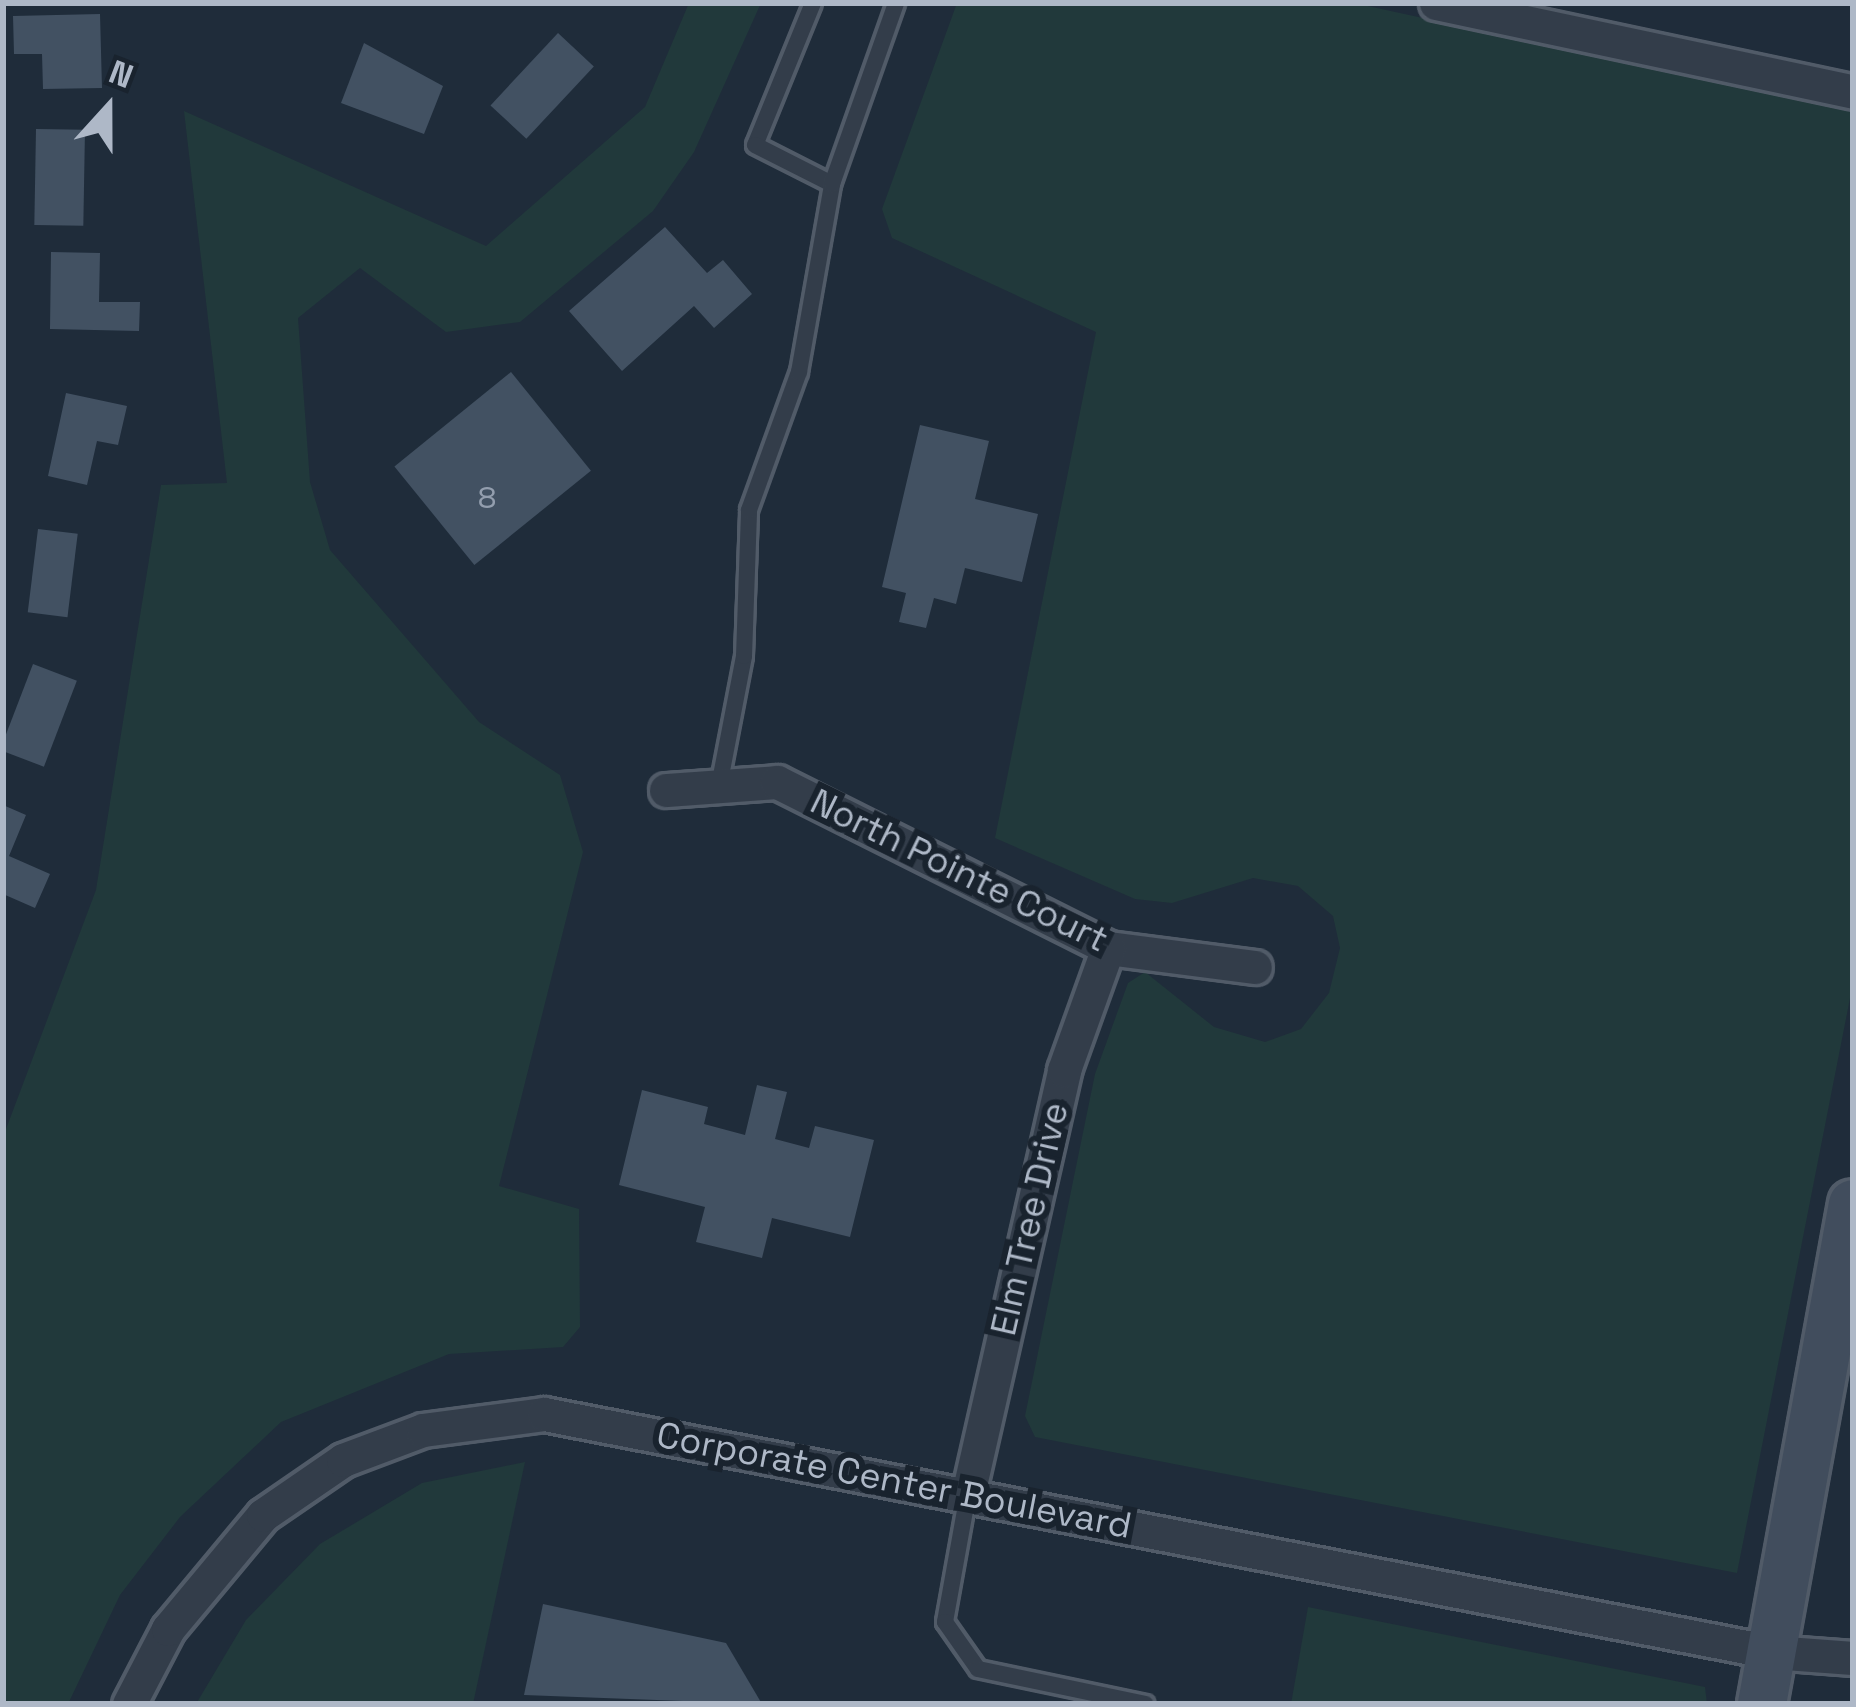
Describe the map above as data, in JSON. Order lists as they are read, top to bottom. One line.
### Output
{"streets":{"street":["North Pointe Court","Elm Tree Drive","Corporate Center Boulevard"]},"crossings":[["North Pointe Court","Elm Tree Drive"],["Elm Tree Drive","Corporate Center Boulevard"]],"house_numbers":["8"],"north":"top"}
